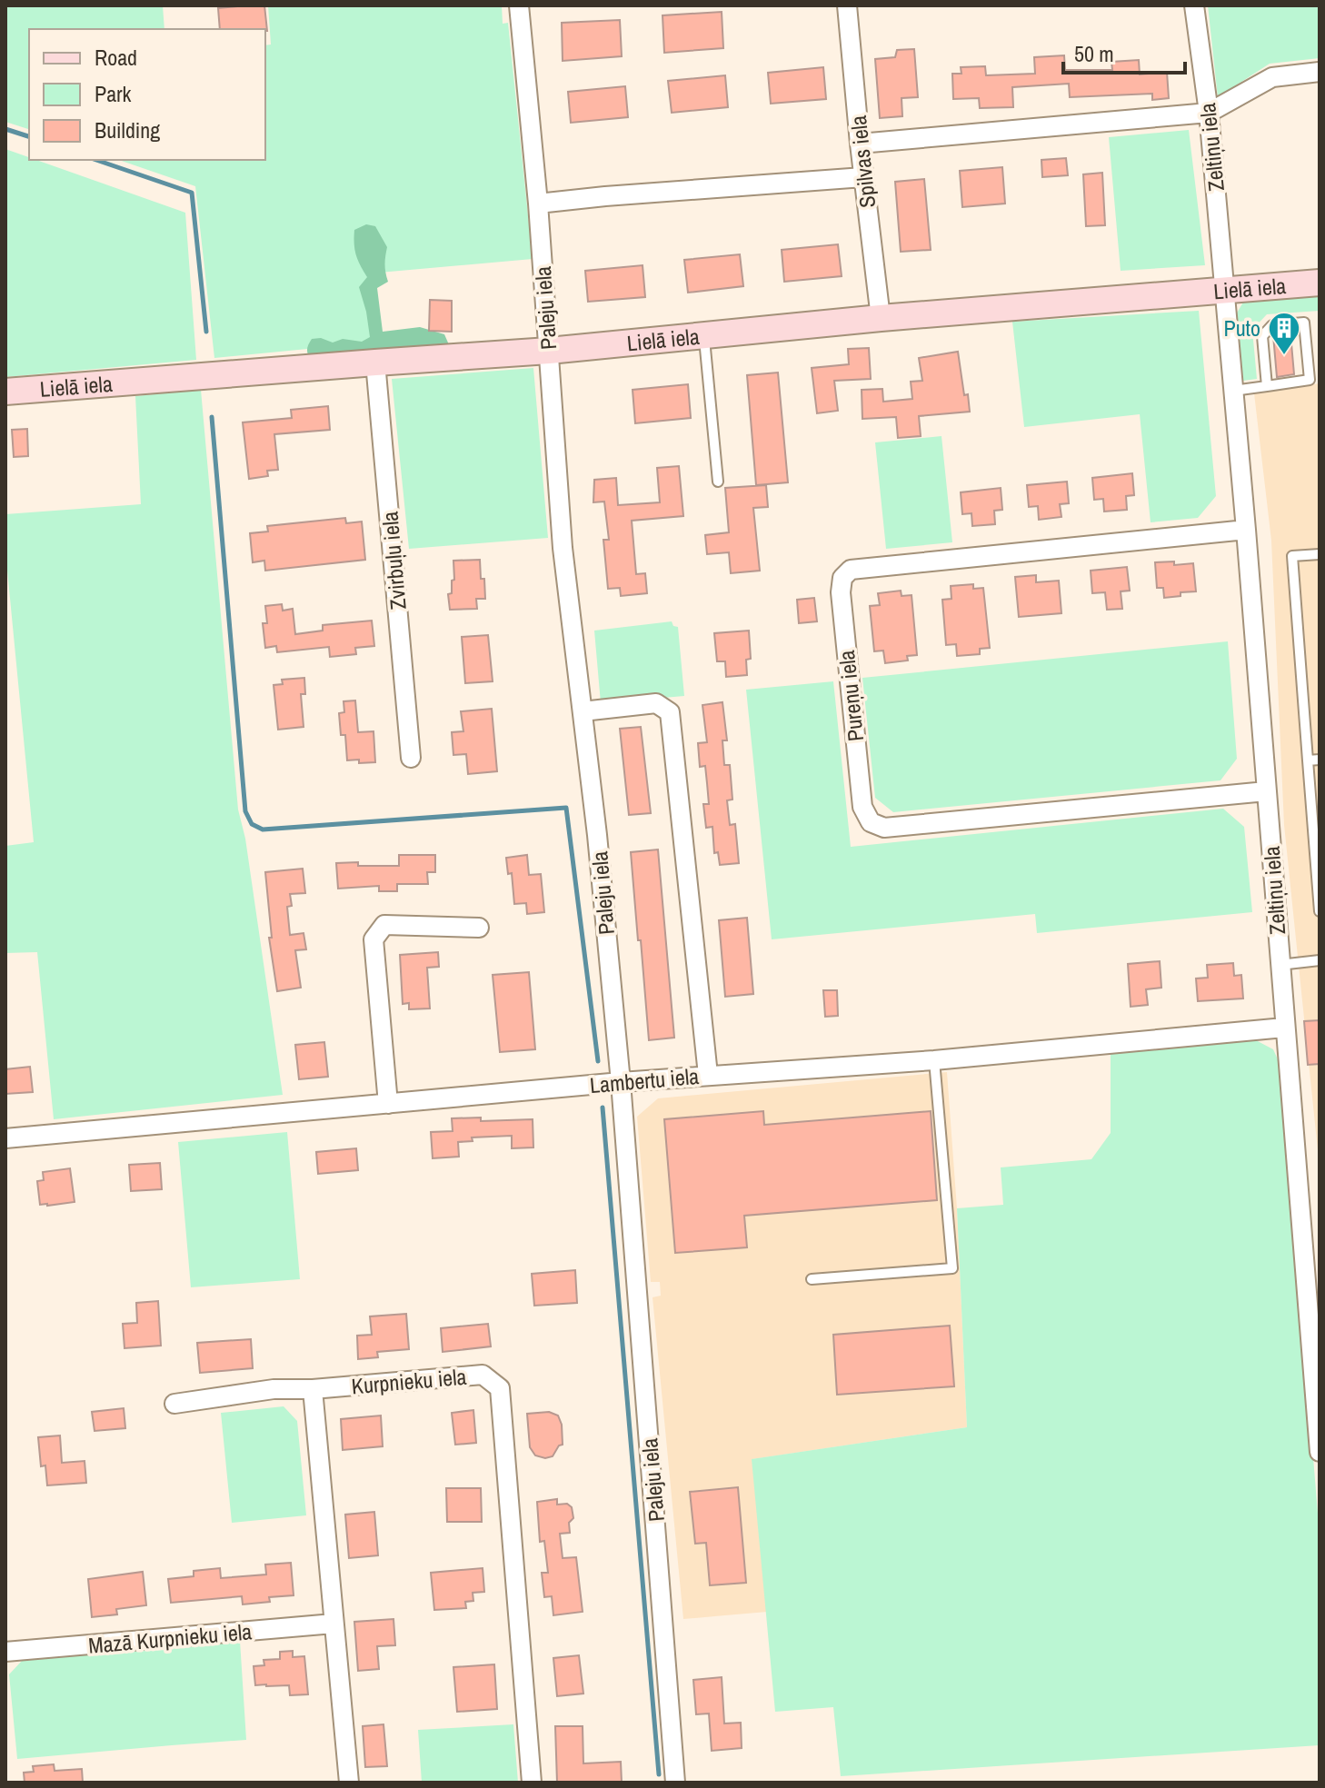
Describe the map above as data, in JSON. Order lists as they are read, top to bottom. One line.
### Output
{"streets":{"street":["Zeltiņu iela","Spilvas iela","Lielā iela","Paleju iela","Zvirbuļu iela","Pureņu iela","Lambertu iela","Kurpnieku iela","Mazā Kurpnieku iela"]},"crossings":[["Zeltiņu iela","Lielā iela"],["Zeltiņu iela","Pureņu iela"],["Zeltiņu iela","Lambertu iela"],["Spilvas iela","Lielā iela"],["Lielā iela","Paleju iela"],["Lielā iela","Zvirbuļu iela"],["Paleju iela","Lambertu iela"]],"places":{"building":["Puto"]},"legend":["Road","Park","Building"],"scale_bar":"50 m"}
